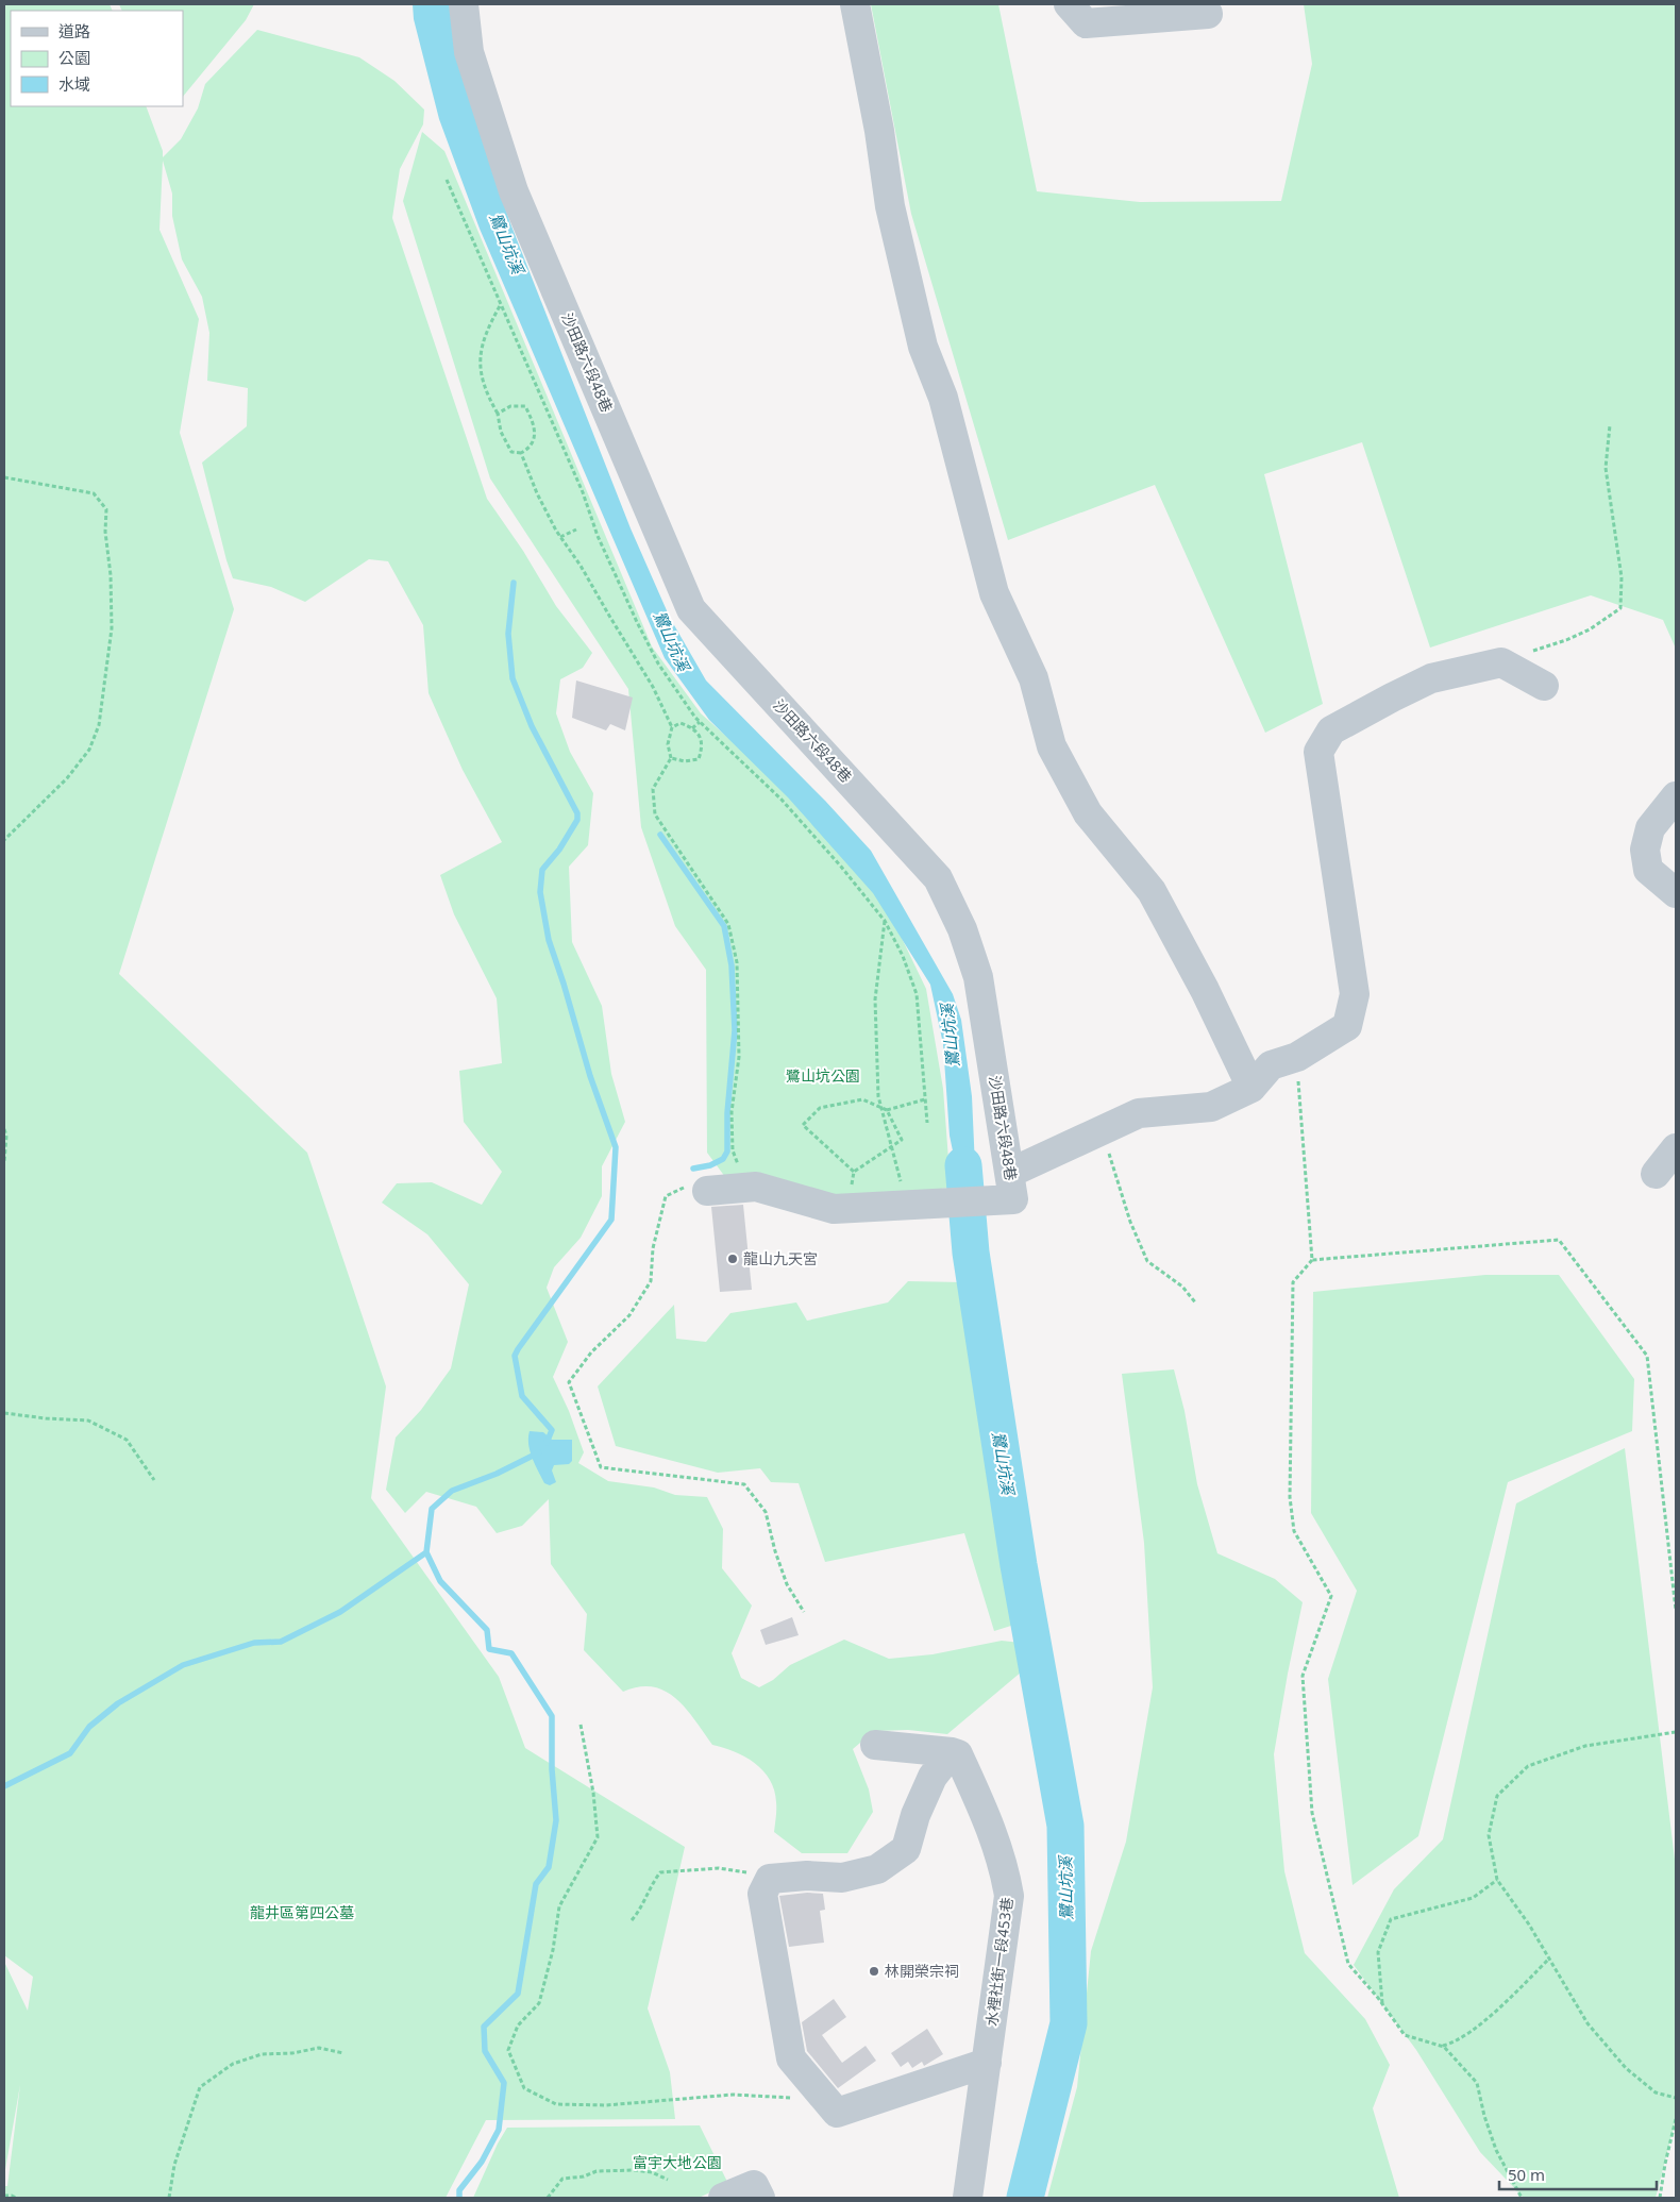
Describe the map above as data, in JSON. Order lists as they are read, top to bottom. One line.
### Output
{"streets":{"street":["沙田路六段48巷","水裡社街一段453巷"]},"water":["鷺山坑溪"],"parks":["鷺山坑公園","龍井區第四公墓","富宇大地公園"],"places":["龍山九天宮","林開榮宗祠"],"legend":["道路","公園","水域"],"scale_bar":"50 m"}
